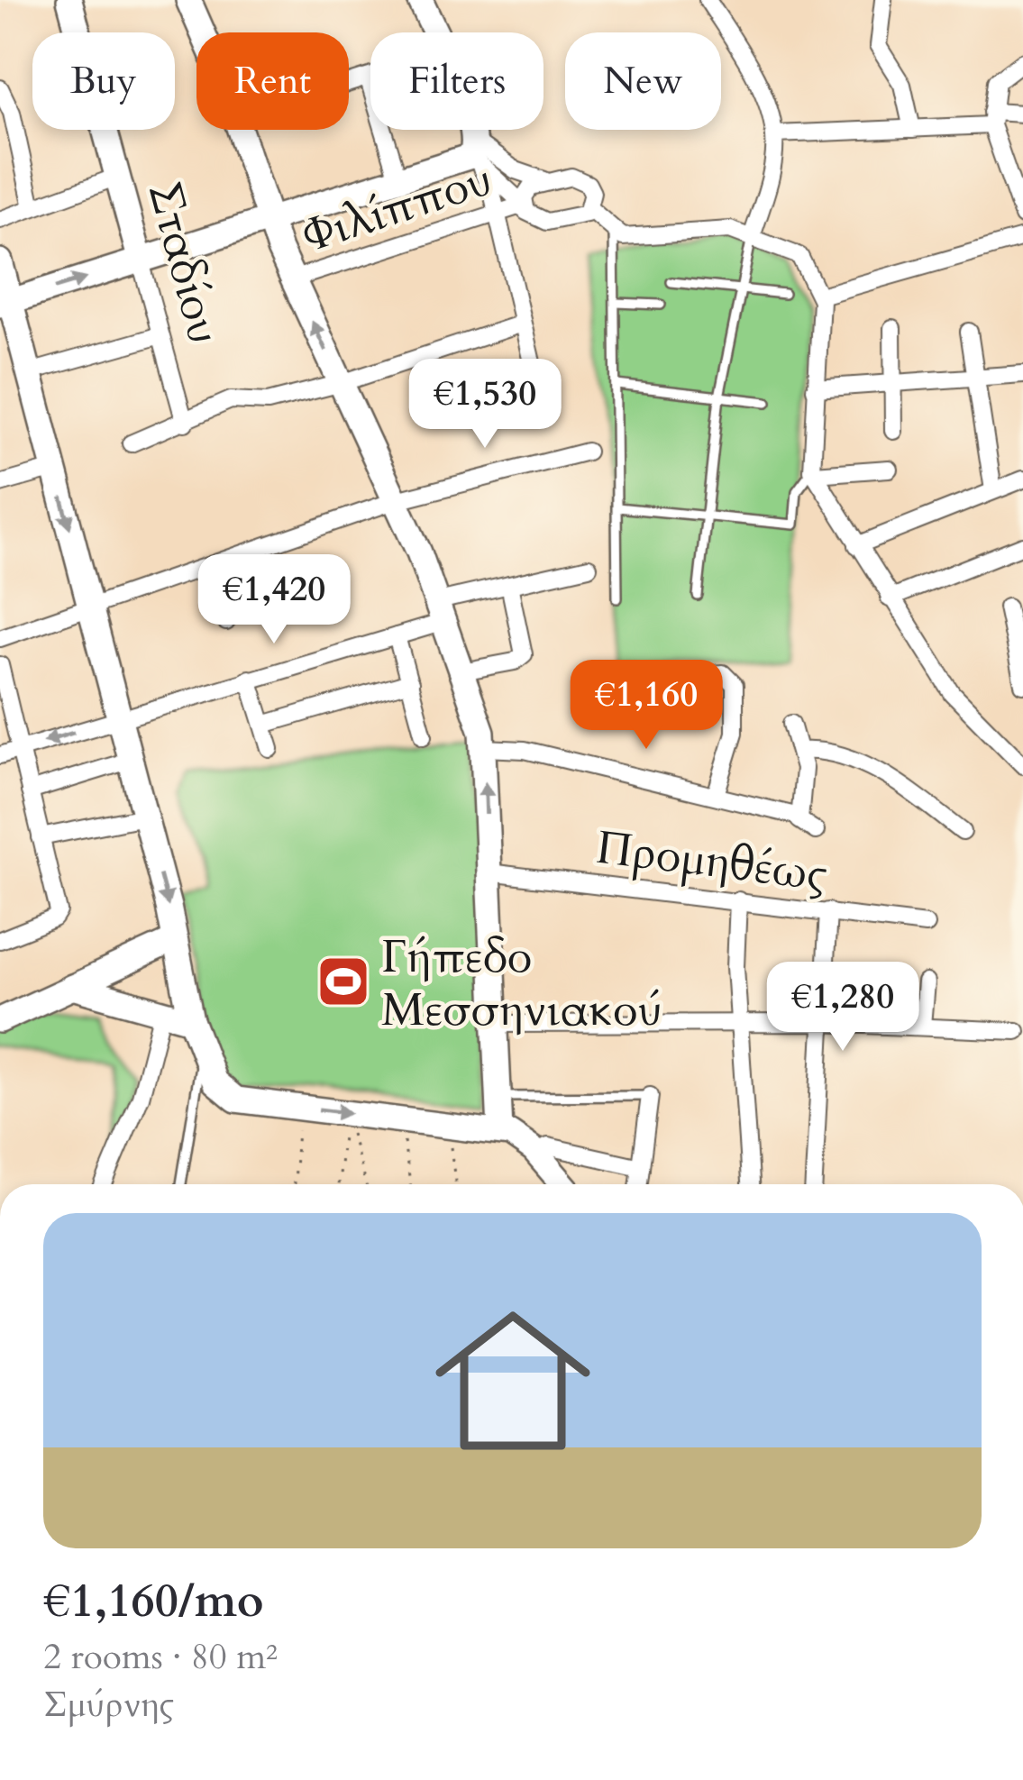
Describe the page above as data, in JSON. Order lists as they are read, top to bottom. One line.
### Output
{"streets":{"street":["Φιλίππου","Σταδίου","Προμηθέως"]},"places":{"sports":["Γήπεδο Μεσσηνιακού"]},"page":{"chip":["Buy","Rent","Filters","New"],"price":["€1,530","€1,420","€1,160","€1,280"],"list":[{"name":"€1,160/mo","note":"2 rooms · 80 m² · Σμύρνης"}]}}
